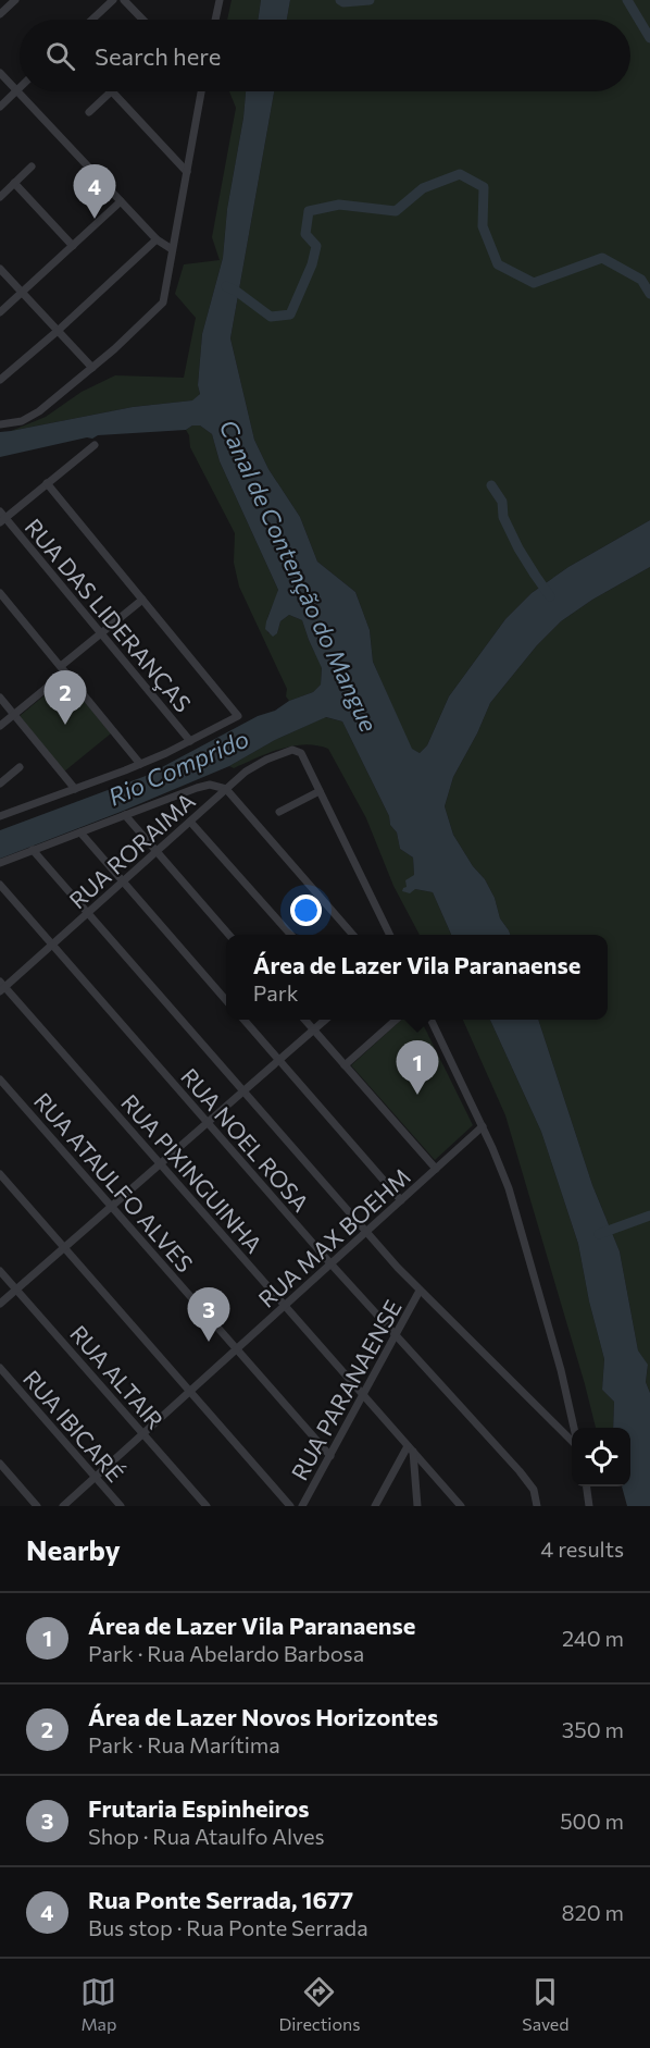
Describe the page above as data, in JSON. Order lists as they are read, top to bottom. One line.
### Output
{"streets":{"street":["RUA DAS LIDERANÇAS","RUA RORAIMA","RUA NOEL ROSA","RUA PIXINGUINHA","RUA ATAULFO ALVES","RUA MAX BOEHM","RUA ALTAIR","RUA PARANAENSE","RUA IBICARÉ"]},"crossings":[["RUA RORAIMA","RUA NOEL ROSA"],["RUA RORAIMA","RUA PIXINGUINHA"],["RUA NOEL ROSA","RUA MAX BOEHM"],["RUA NOEL ROSA","RUA PARANAENSE"],["RUA PIXINGUINHA","RUA MAX BOEHM"],["RUA PIXINGUINHA","RUA PARANAENSE"],["RUA ATAULFO ALVES","RUA MAX BOEHM"],["RUA ATAULFO ALVES","RUA PARANAENSE"],["RUA MAX BOEHM","RUA ALTAIR"],["RUA MAX BOEHM","RUA IBICARÉ"]],"water":["Canal de Contenção do Mangue","Rio Comprido"],"page":{"search":"Search here","pins":["4","2","1","3"],"popup":["Área de Lazer Vila Paranaense","Park"],"heading":["Nearby","4 results"],"list":[{"mark":"1","name":"Área de Lazer Vila Paranaense","note":"Park · Rua Abelardo Barbosa","value":"240 m"},{"mark":"2","name":"Área de Lazer Novos Horizontes","note":"Park · Rua Marítima","value":"350 m"},{"mark":"3","name":"Frutaria Espinheiros","note":"Shop · Rua Ataulfo Alves","value":"500 m"},{"mark":"4","name":"Rua Ponte Serrada, 1677","note":"Bus stop · Rua Ponte Serrada","value":"820 m"}],"nav":["Map","Directions","Saved"]}}
